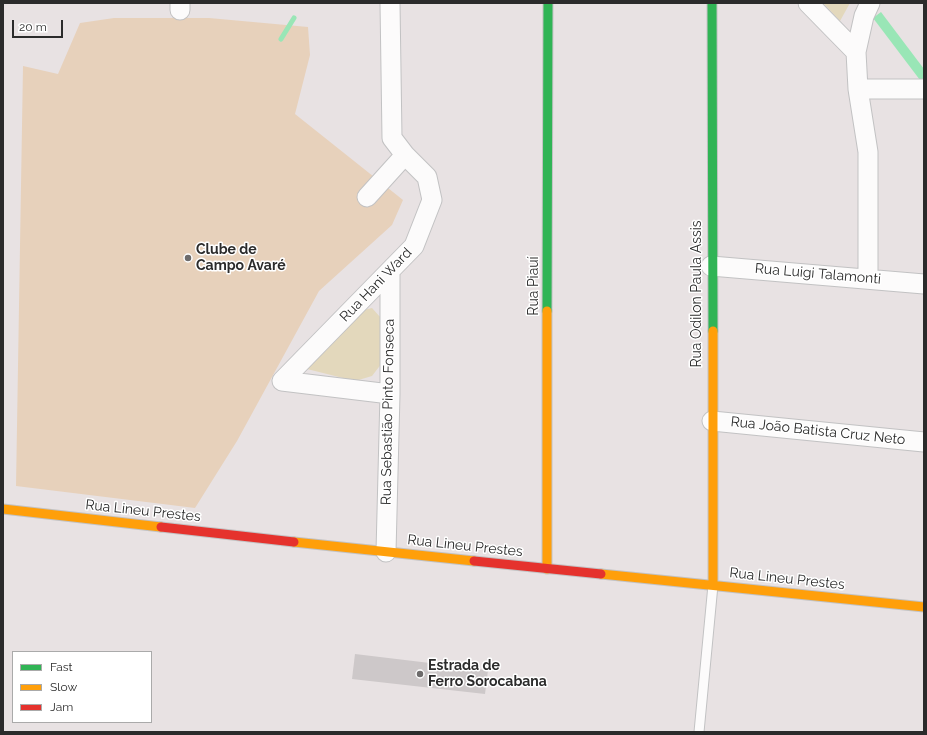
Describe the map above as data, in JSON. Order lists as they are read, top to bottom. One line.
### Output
{"streets":{"street":["Rua Luigi Talamonti","Rua Hani Ward","Rua Piauí","Rua Odilon Paula Assis","Rua Sebastião Pinto Fonseca","Rua João Batista Cruz Neto","Rua Lineu Prestes"]},"crossings":[["Rua Luigi Talamonti","Rua Odilon Paula Assis"],["Rua Hani Ward","Rua Sebastião Pinto Fonseca"],["Rua Piauí","Rua Lineu Prestes"],["Rua Odilon Paula Assis","Rua João Batista Cruz Neto"],["Rua Odilon Paula Assis","Rua Lineu Prestes"],["Rua Sebastião Pinto Fonseca","Rua Lineu Prestes"]],"places":["Clube de Campo Avaré","Estrada de Ferro Sorocabana"],"legend":["Fast","Slow","Jam"],"scale_bar":"20 m"}
